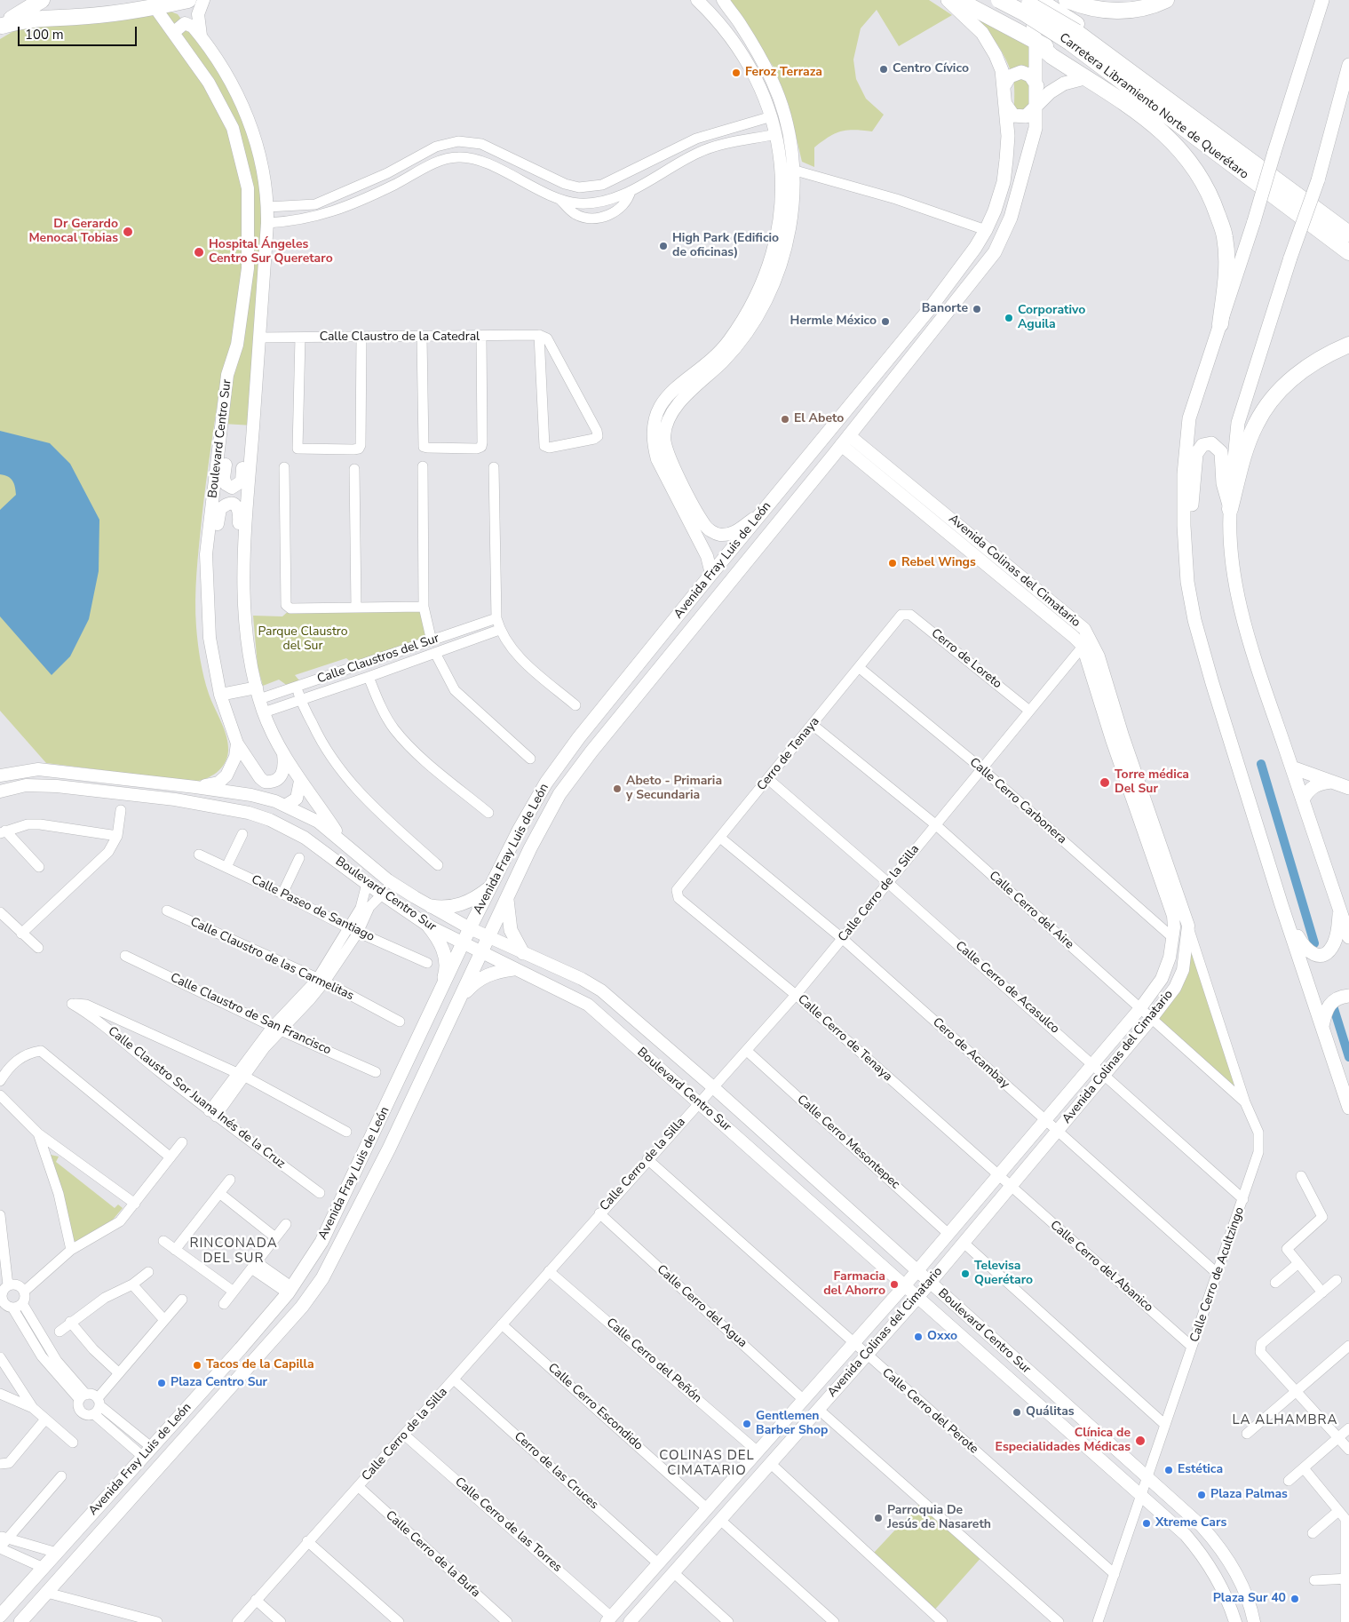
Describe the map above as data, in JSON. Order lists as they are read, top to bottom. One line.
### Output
{"streets":{"highway":["Carretera Libramiento Norte de Querétaro"],"main road":["Avenida Fray Luis de León"],"street":["Calle Claustro de la Catedral","Boulevard Centro Sur","Avenida Colinas del Cimatario","Calle Claustros del Sur","Cerro de Loreto","Cerro de Tenaya","Calle Cerro Carbonera","Calle Cerro de la Silla","Calle Paseo de Santiago","Calle Cerro del Aire","Calle Claustro de las Carmelitas","Calle Cerro de Acasulco","Calle Claustro de San Francisco","Calle Cerro de Tenaya","Cero de Acambay","Calle Claustro Sor Juana Inés de la Cruz","Calle Cerro Mesontepec","Calle Cerro del Abanico","Calle Cerro de Acultzingo","Calle Cerro del Agua","Calle Cerro del Peñón","Calle Cerro Escondido","Calle Cerro del Perote","Cerro de las Cruces","Calle Cerro de las Torres","Calle Cerro de la Bufa"]},"crossings":[["Boulevard Centro Sur","Avenida Fray Luis de León"],["Boulevard Centro Sur","Avenida Colinas del Cimatario"],["Boulevard Centro Sur","Calle Cerro de la Silla"],["Boulevard Centro Sur","Calle Cerro de Acultzingo"],["Avenida Fray Luis de León","Avenida Colinas del Cimatario"],["Avenida Colinas del Cimatario","Calle Cerro Carbonera"],["Avenida Colinas del Cimatario","Calle Cerro de la Silla"],["Avenida Colinas del Cimatario","Calle Cerro del Aire"],["Avenida Colinas del Cimatario","Calle Cerro de Acasulco"],["Avenida Colinas del Cimatario","Calle Cerro de Tenaya"],["Avenida Colinas del Cimatario","Cero de Acambay"],["Avenida Colinas del Cimatario","Calle Cerro Mesontepec"],["Avenida Colinas del Cimatario","Calle Cerro del Abanico"],["Avenida Colinas del Cimatario","Calle Cerro de Acultzingo"],["Avenida Colinas del Cimatario","Calle Cerro del Agua"],["Avenida Colinas del Cimatario","Calle Cerro del Peñón"],["Avenida Colinas del Cimatario","Calle Cerro Escondido"],["Avenida Colinas del Cimatario","Calle Cerro del Perote"],["Avenida Colinas del Cimatario","Cerro de las Cruces"],["Avenida Colinas del Cimatario","Calle Cerro de las Torres"],["Cerro de Loreto","Cerro de Tenaya"],["Cerro de Loreto","Calle Cerro de la Silla"],["Cerro de Tenaya","Calle Cerro Carbonera"],["Cerro de Tenaya","Calle Cerro del Aire"],["Cerro de Tenaya","Calle Cerro de Acasulco"],["Cerro de Tenaya","Calle Cerro de Tenaya"],["Cerro de Tenaya","Cero de Acambay"],["Calle Cerro Carbonera","Calle Cerro de la Silla"],["Calle Cerro de la Silla","Calle Cerro del Aire"],["Calle Cerro de la Silla","Calle Cerro de Acasulco"],["Calle Cerro de la Silla","Calle Cerro de Tenaya"],["Calle Cerro de la Silla","Cero de Acambay"],["Calle Cerro de la Silla","Calle Cerro Mesontepec"],["Calle Cerro de la Silla","Calle Cerro del Agua"],["Calle Cerro de la Silla","Calle Cerro del Peñón"],["Calle Cerro de la Silla","Calle Cerro Escondido"],["Calle Cerro de la Silla","Calle Cerro del Perote"],["Calle Cerro de la Silla","Cerro de las Cruces"],["Calle Cerro de la Silla","Calle Cerro de las Torres"],["Calle Cerro de la Silla","Calle Cerro de la Bufa"],["Calle Cerro del Aire","Calle Cerro de Acultzingo"],["Calle Cerro de Acasulco","Calle Cerro de Acultzingo"],["Calle Cerro de Tenaya","Calle Cerro del Abanico"],["Cero de Acambay","Calle Cerro de Acultzingo"],["Calle Cerro del Abanico","Calle Cerro de Acultzingo"],["Calle Cerro de Acultzingo","Calle Cerro del Perote"]],"districts":["RINCONADA DEL SUR","LA ALHAMBRA","COLINAS DEL CIMATARIO"],"parks":["Parque Claustro del Sur"],"places":["Centro Cívico","Feroz Terraza","Dr Gerardo Menocal Tobias","High Park (Edificio de oficinas)","Hospital Ángeles Centro Sur Queretaro","Banorte","Corporativo Aguila","Hermle México","El Abeto","Rebel Wings","Torre médica Del Sur","Abeto - Primaria y Secundaria","Televisa Querétaro","Farmacia del Ahorro","Oxxo","Tacos de la Capilla","Plaza Centro Sur","Quálitas","Gentlemen Barber Shop","Clínica de Especialidades Médicas","Estética","Plaza Palmas","Parroquia De Jesús de Nasareth","Xtreme Cars","Plaza Sur 40"],"scale_bar":"100 m"}
